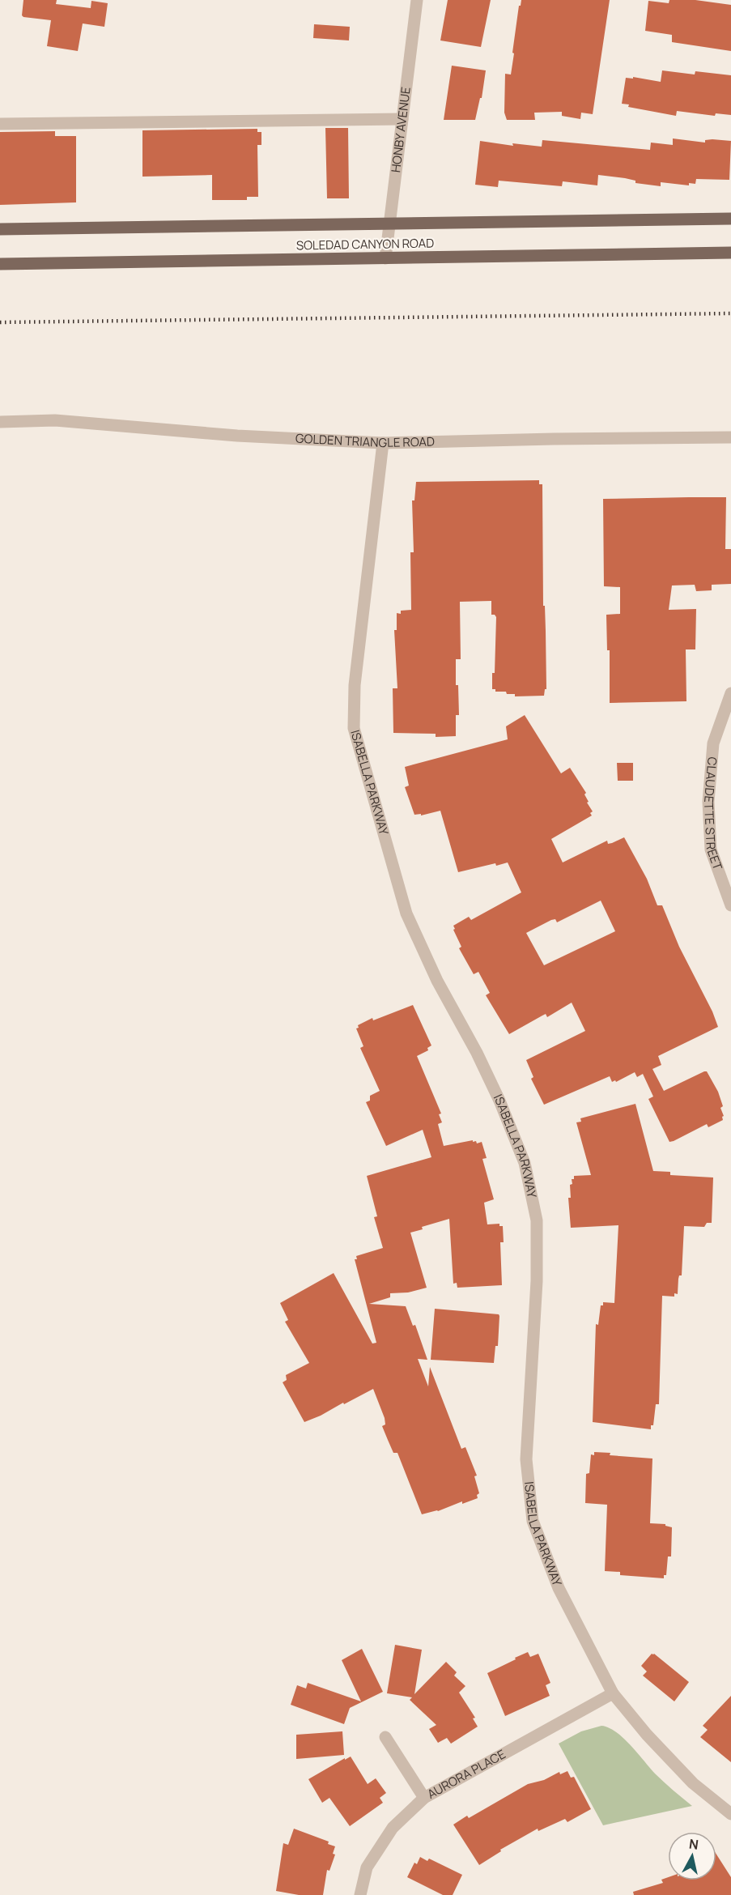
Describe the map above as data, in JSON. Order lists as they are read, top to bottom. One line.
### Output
{"streets":{"main road":["SOLEDAD CANYON ROAD"],"street":["HONBY AVENUE","GOLDEN TRIANGLE ROAD","ISABELLA PARKWAY","CLAUDETTE STREET","AURORA PLACE"]},"crossings":[["HONBY AVENUE","SOLEDAD CANYON ROAD"],["GOLDEN TRIANGLE ROAD","ISABELLA PARKWAY"],["ISABELLA PARKWAY","AURORA PLACE"]],"north":"top"}
